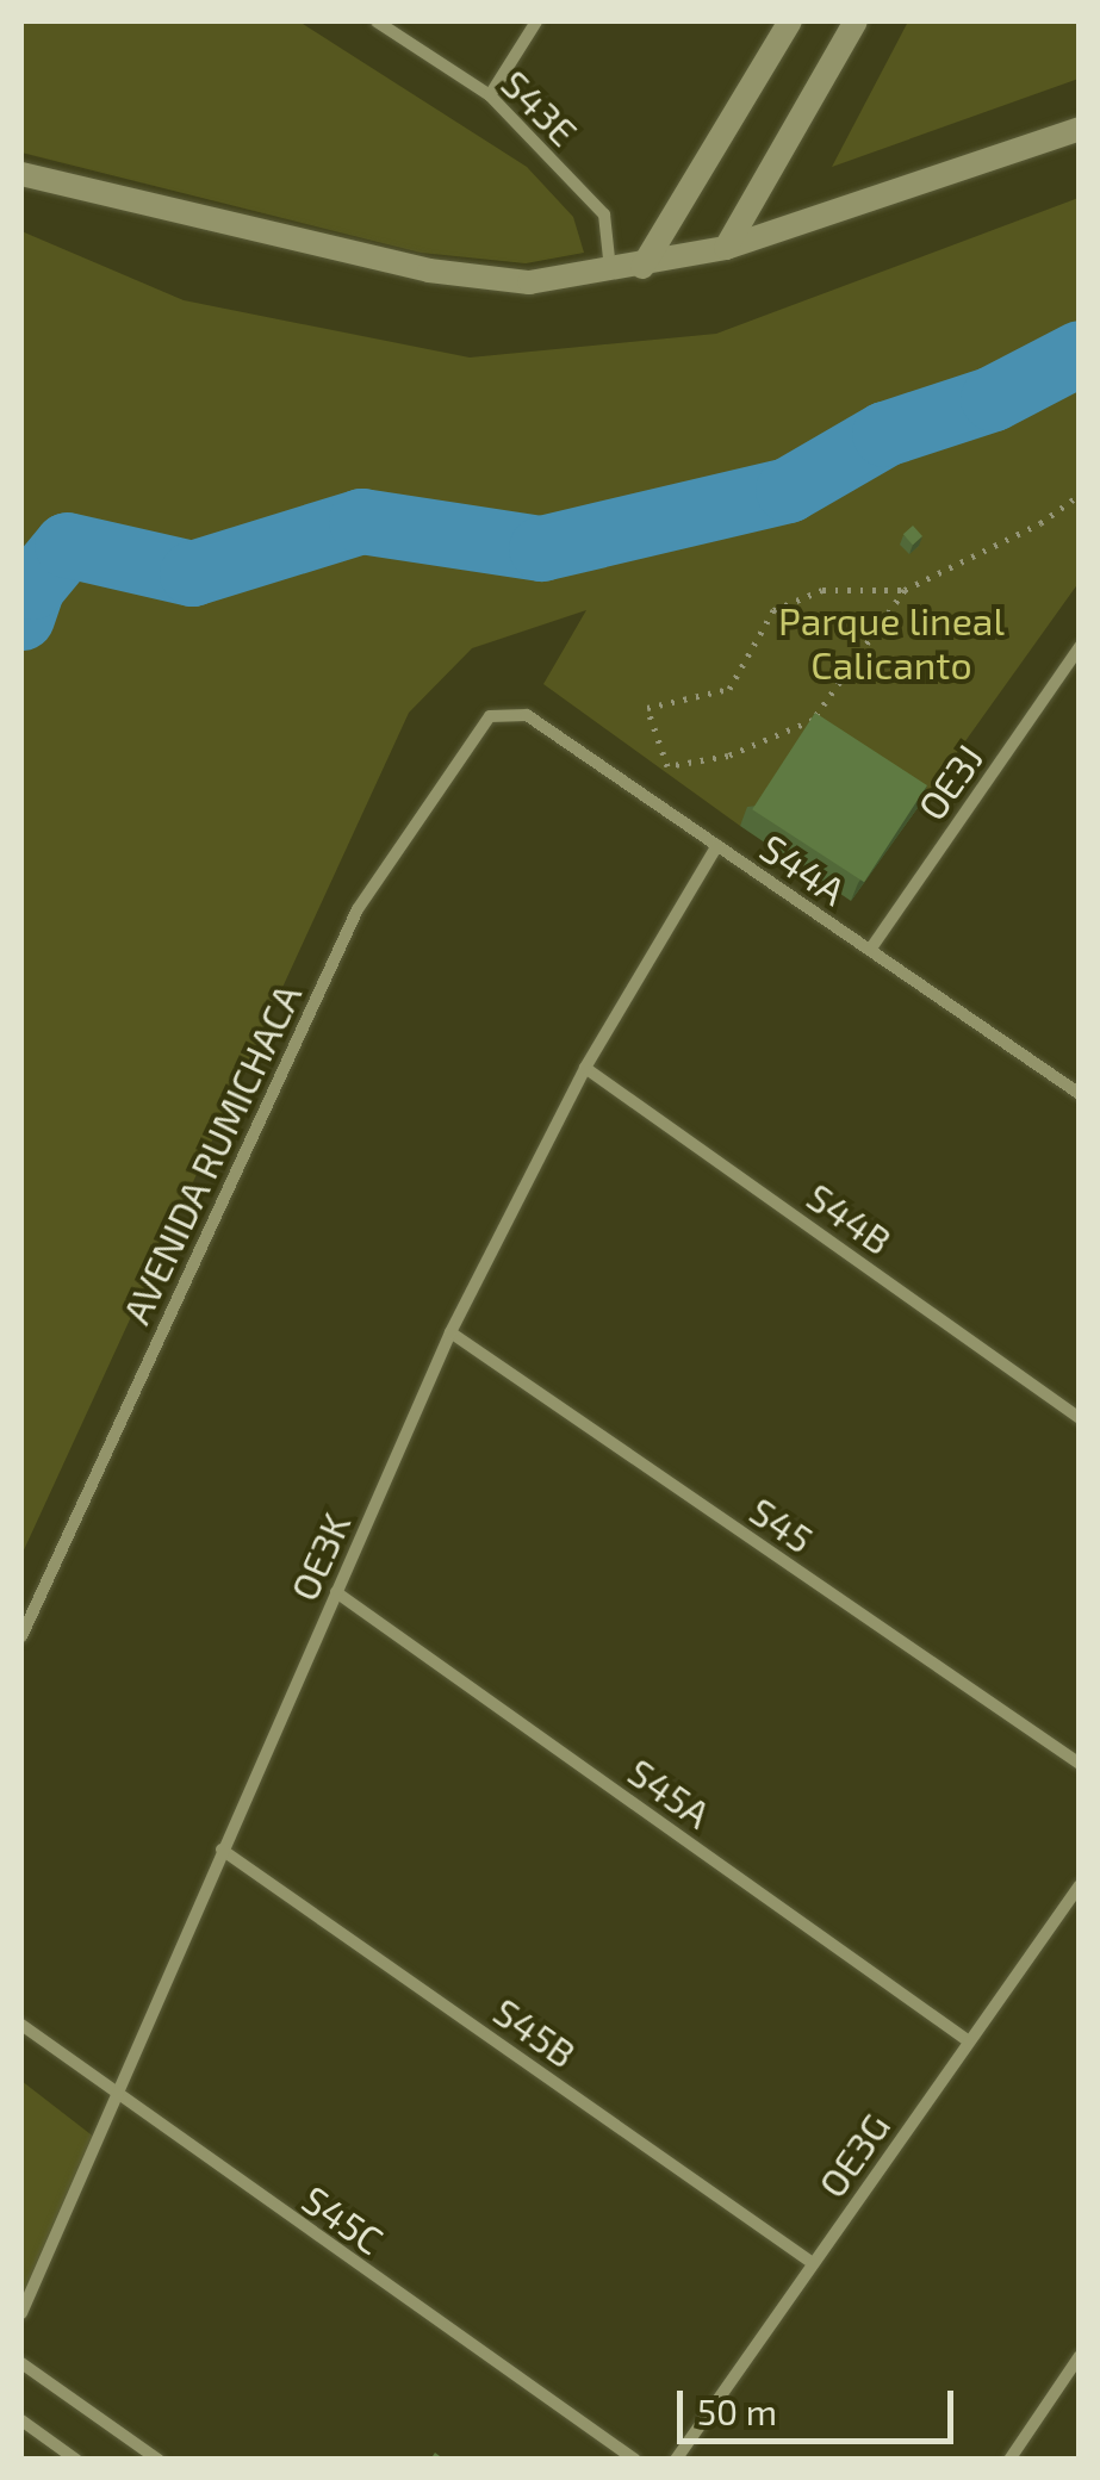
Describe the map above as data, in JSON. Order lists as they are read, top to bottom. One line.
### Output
{"streets":{"street":["S43E","OE3J","S44A","AVENIDA RUMICHACA","S44B","S45","OE3K","S45A","S45B","OE3G","S45C"]},"crossings":[["OE3J","S44A"],["S44A","AVENIDA RUMICHACA"],["S44A","OE3K"],["S44B","OE3K"],["S45","OE3K"],["OE3K","S45A"],["OE3K","S45B"],["OE3K","S45C"],["S45A","OE3G"],["S45B","OE3G"]],"parks":["Parque lineal Calicanto"],"scale_bar":"50 m"}
